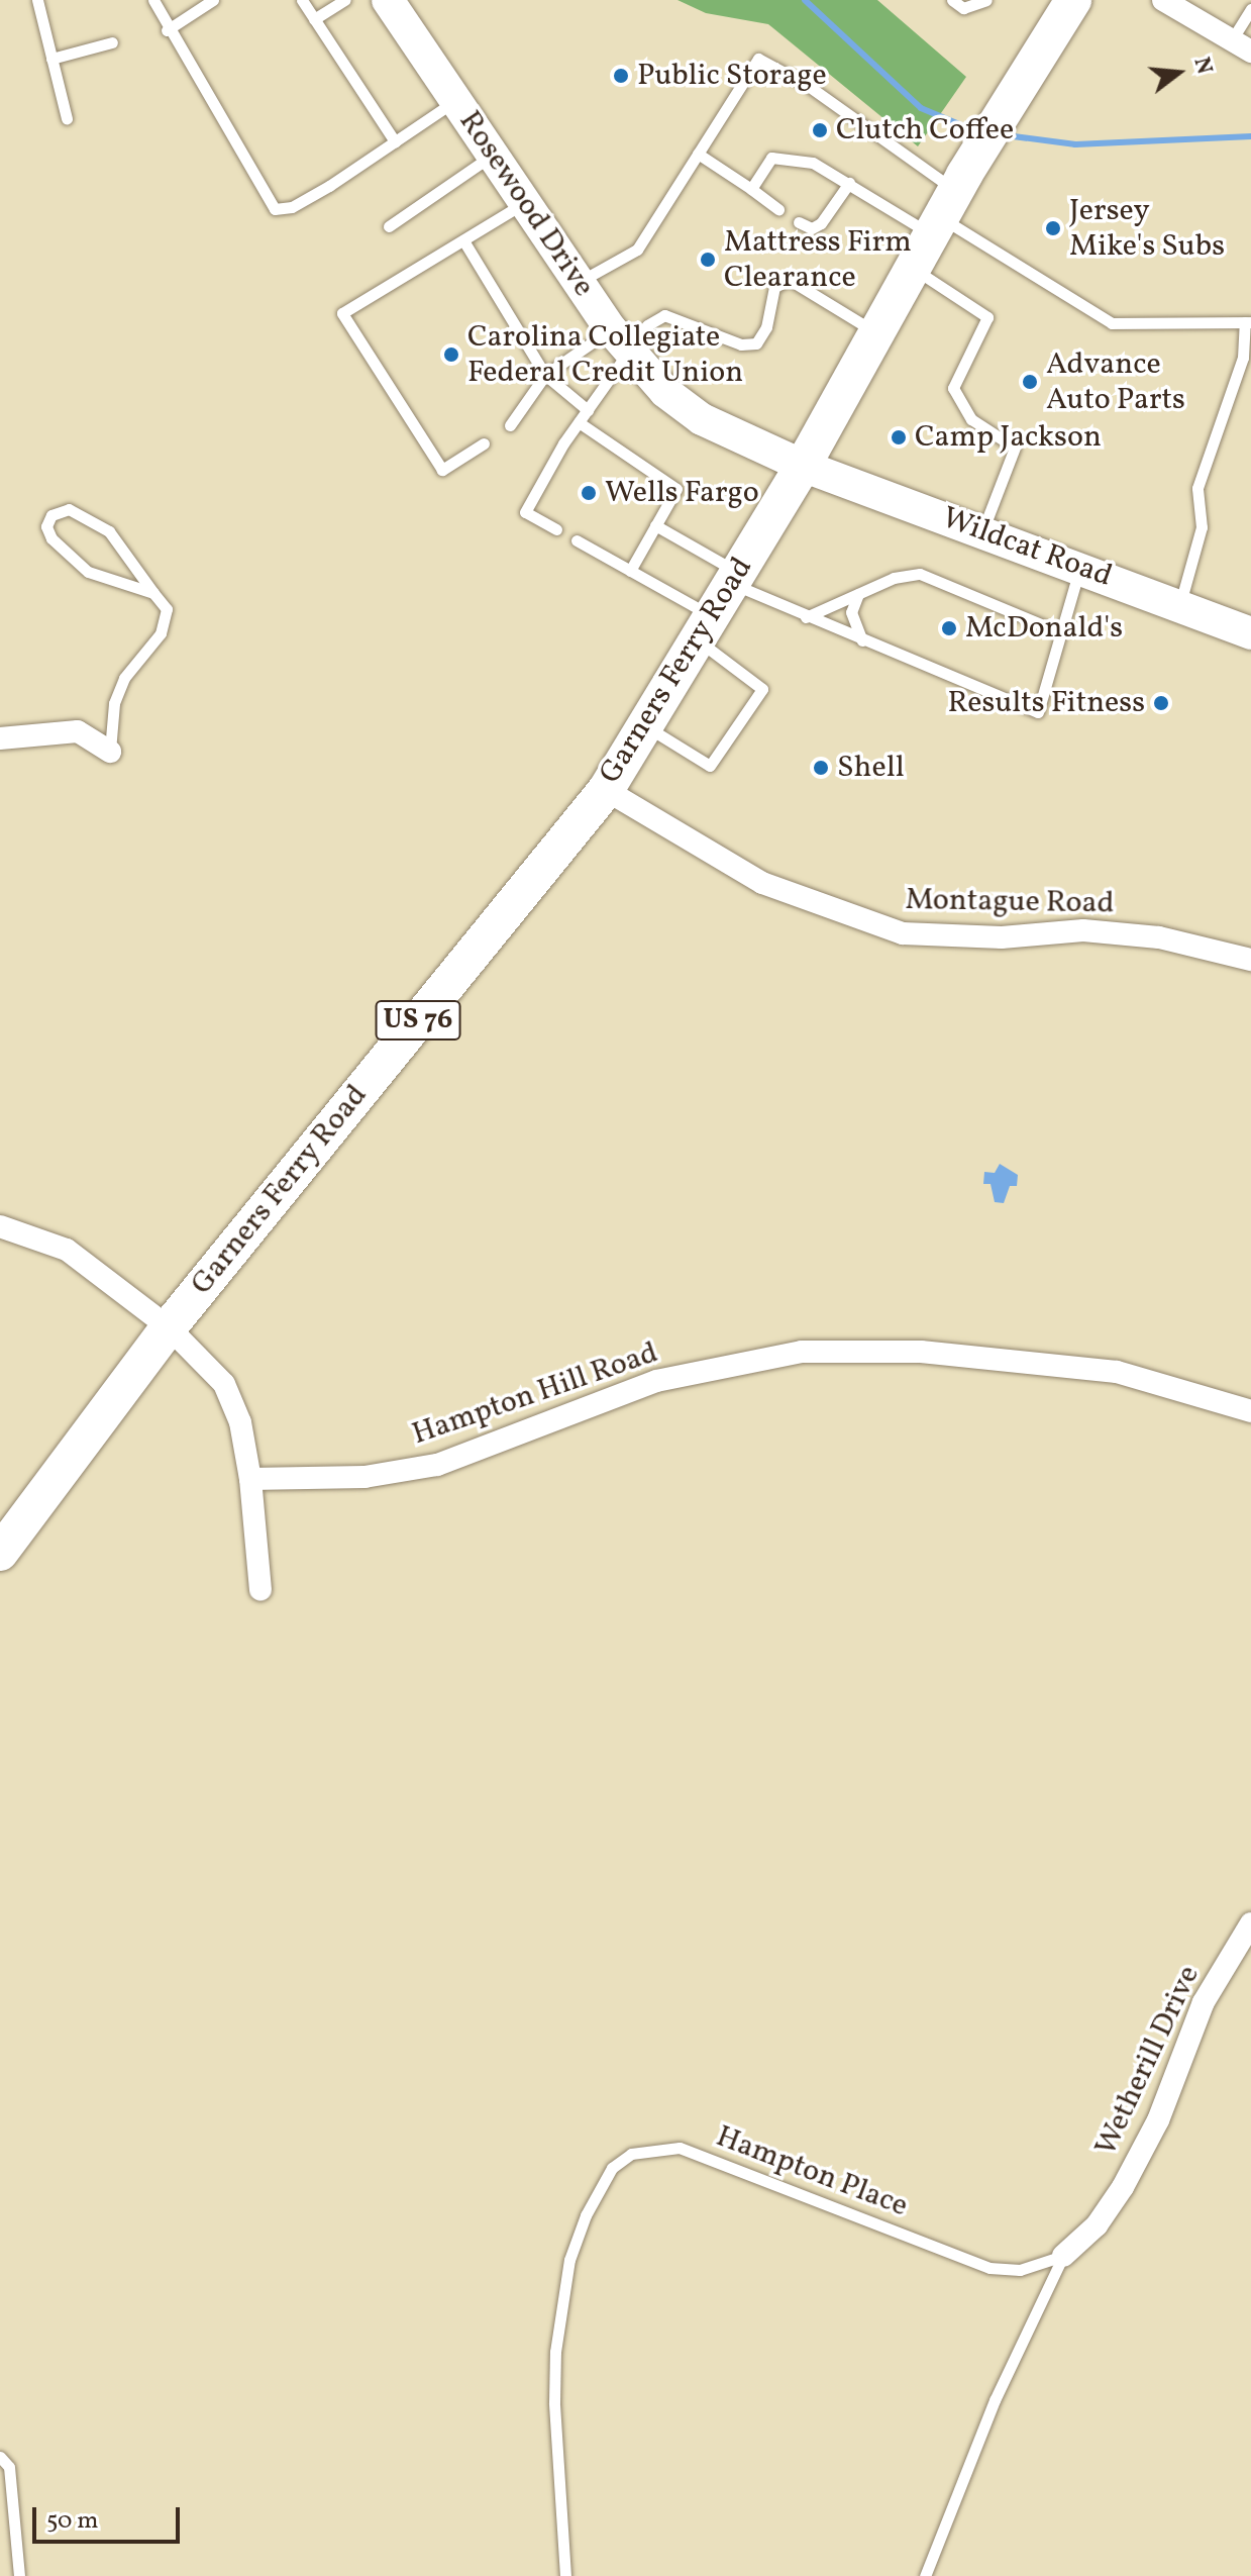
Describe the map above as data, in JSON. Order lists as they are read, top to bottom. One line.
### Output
{"streets":{"main road":["Rosewood Drive","Wildcat Road","Garners Ferry Road","US 76"],"street":["Montague Road","Hampton Hill Road","Wetherill Drive"],"lane":["Hampton Place"]},"crossings":[["Rosewood Drive","Wildcat Road"],["Rosewood Drive","Garners Ferry Road"],["Rosewood Drive","US 76"],["Wildcat Road","Garners Ferry Road"],["Wildcat Road","US 76"],["Garners Ferry Road","Montague Road"],["Garners Ferry Road","US 76"],["Wetherill Drive","Hampton Place"]],"places":["Public Storage","Clutch Coffee","Jersey Mike's Subs","Mattress Firm Clearance","Carolina Collegiate Federal Credit Union","Advance Auto Parts","Camp Jackson","Wells Fargo","McDonald's","Results Fitness","Shell"],"scale_bar":"50 m","north":"right"}
